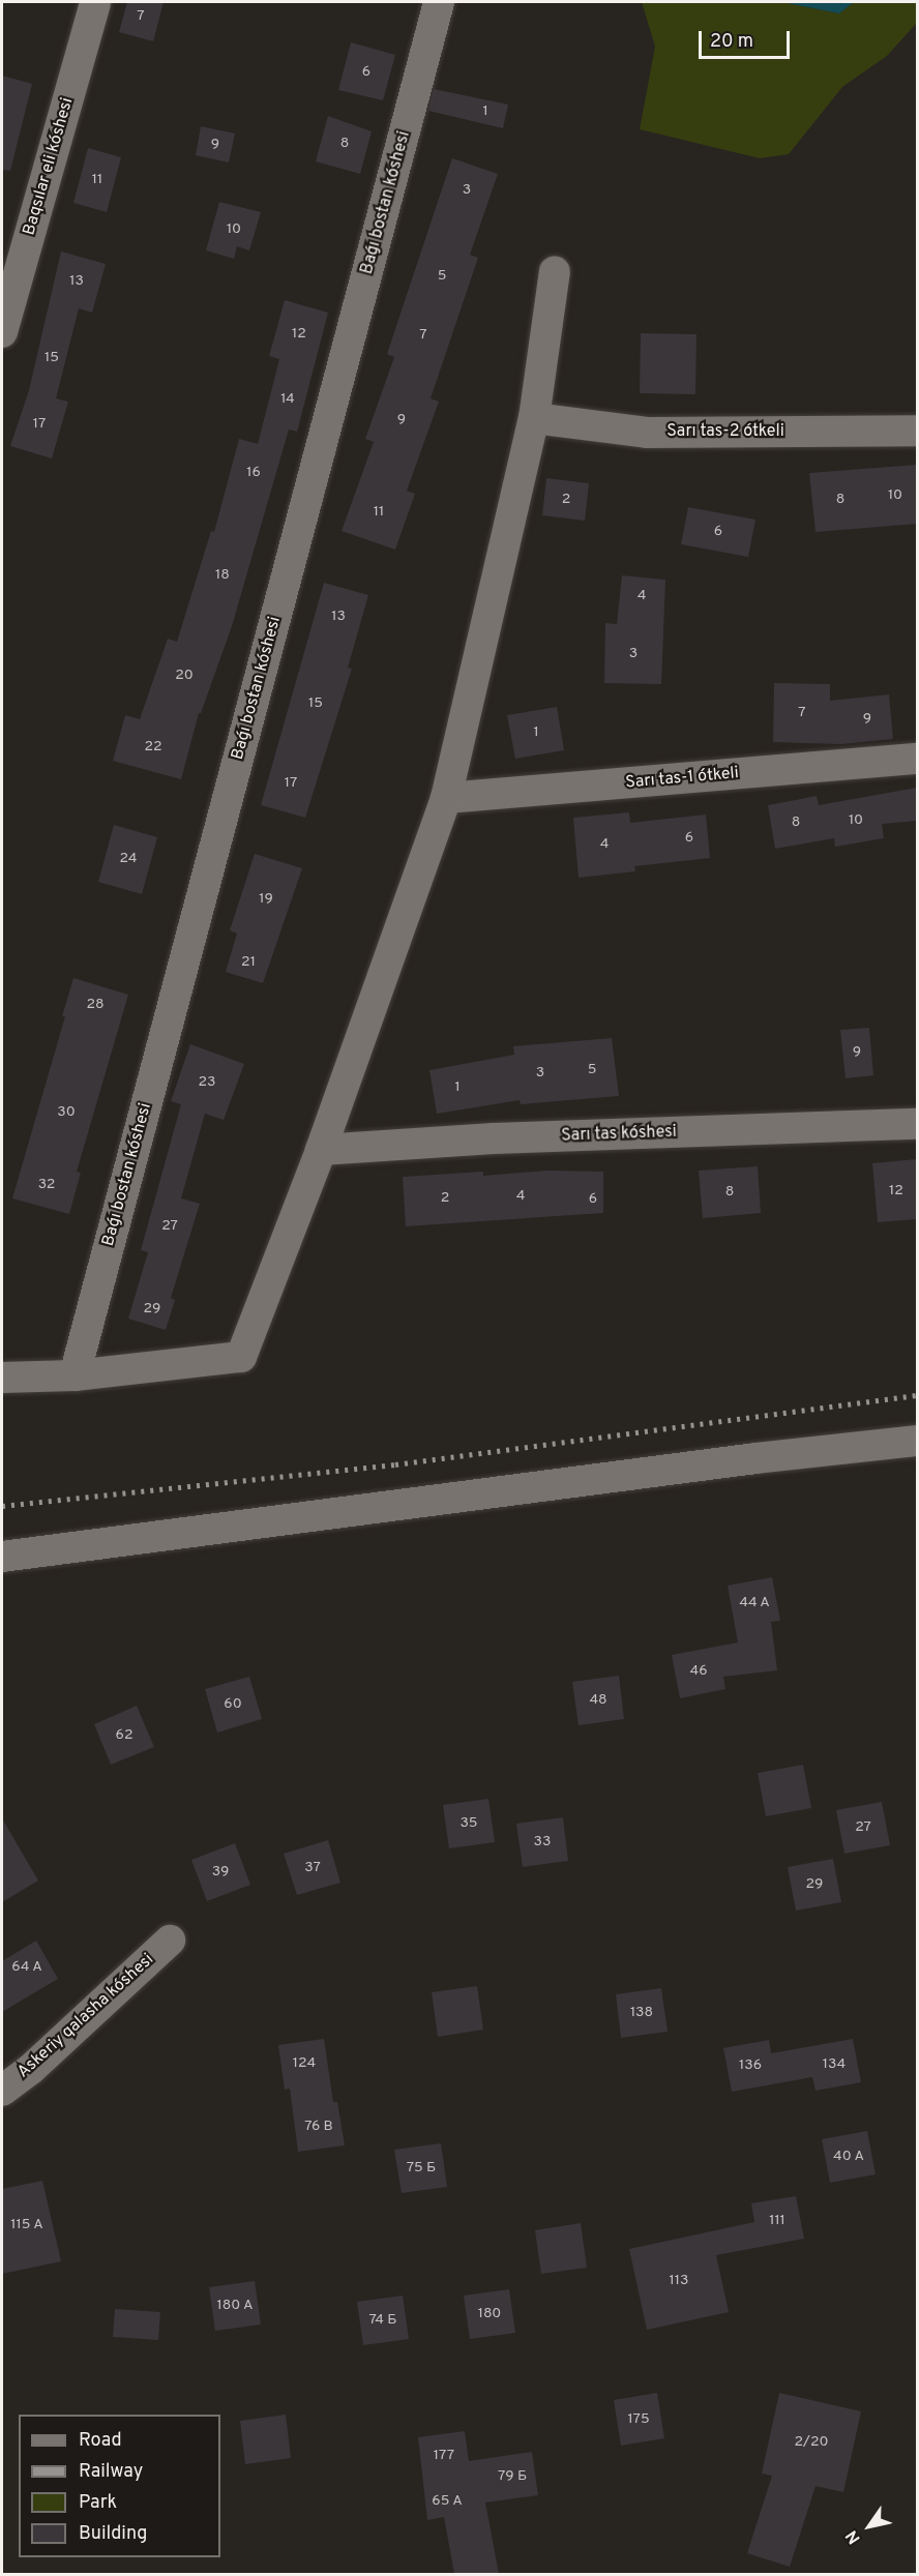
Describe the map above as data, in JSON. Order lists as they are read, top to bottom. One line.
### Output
{"streets":{"street":["Baqsılar eli kóshesi","Baǵı bostan kóshesi","Sarı tas-2 ótkeli","Sarı tas-1 ótkeli","Sarı tas kóshesi","Askeriy qalasha kóshesi"]},"house_numbers":["7","6","1","8","9","11","3","10","5","13","12","7","15","14","9","17","16","10","2","8","11","6","18","4","13","3","20","15","7","9","1","22","17","10","8","6","4","24","19","21","28","9","5","3","23","1","30","32","12","8","4","2","6","27","29","44 А","46","48","60","62","35","27","33","37","39","29","64 А","138","124","134","136","76 В","40 А","75 Б","111","115 А","113","180 А","180","74 Б","175","2/20","177","79 Б","65 А"],"legend":["Road","Railway","Park","Building"],"scale_bar":"20 m","north":"bottom left"}
